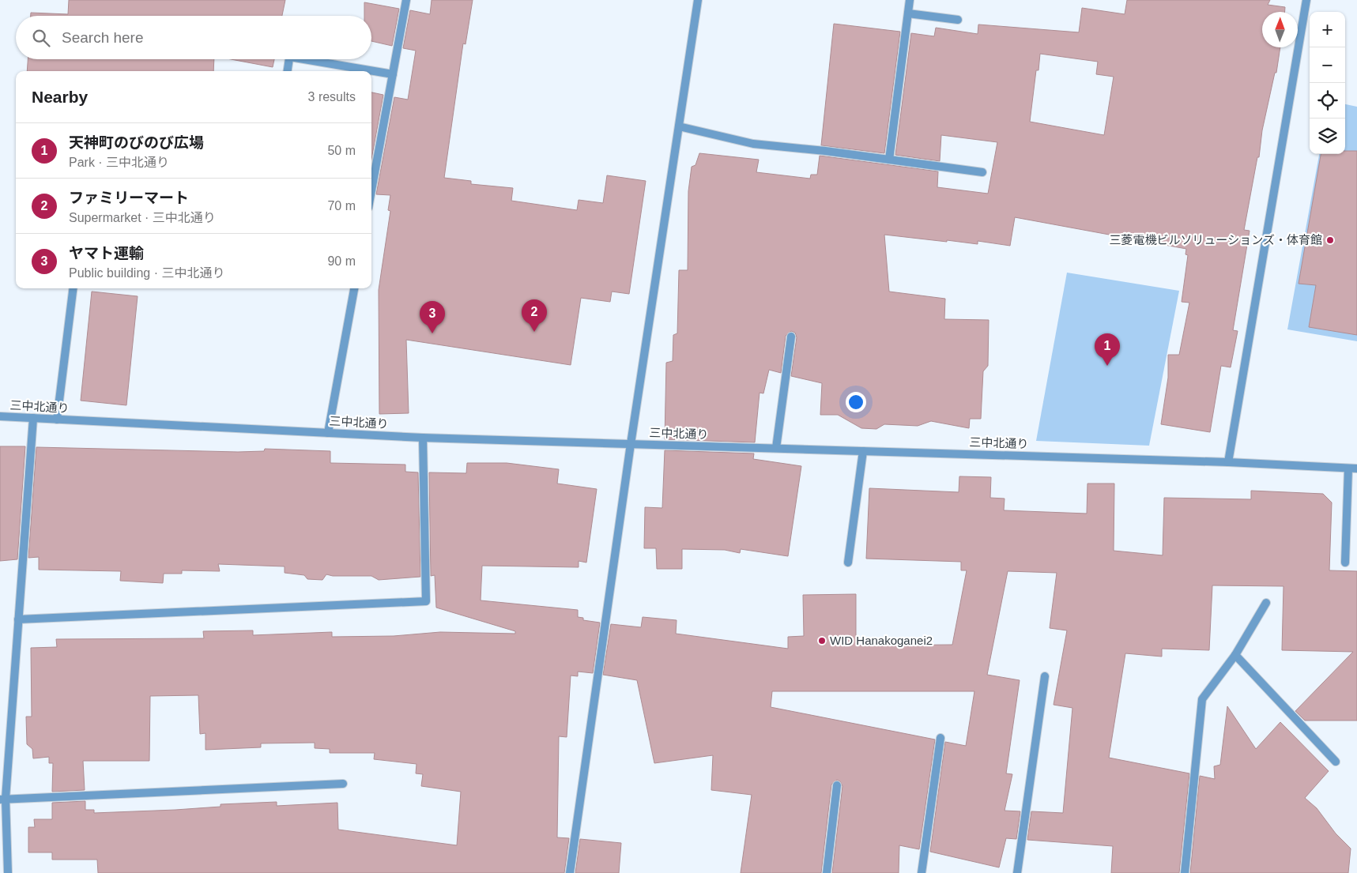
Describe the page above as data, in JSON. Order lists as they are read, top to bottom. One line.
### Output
{"streets":{"street":["三中北通り"]},"places":["三菱電機ビルソリューションズ・体育館","WID Hanakoganei2"],"north":"top","page":{"map_buttons":["+","−"],"search":"Search here","heading":["Nearby","3 results"],"list":[{"mark":"1","name":"天神町のびのび広場","note":"Park · 三中北通り","value":"50 m"},{"mark":"2","name":"ファミリーマート","note":"Supermarket · 三中北通り","value":"70 m"},{"mark":"3","name":"ヤマト運輸","note":"Public building · 三中北通り","value":"90 m"}],"pins":["2","3","1"]}}
